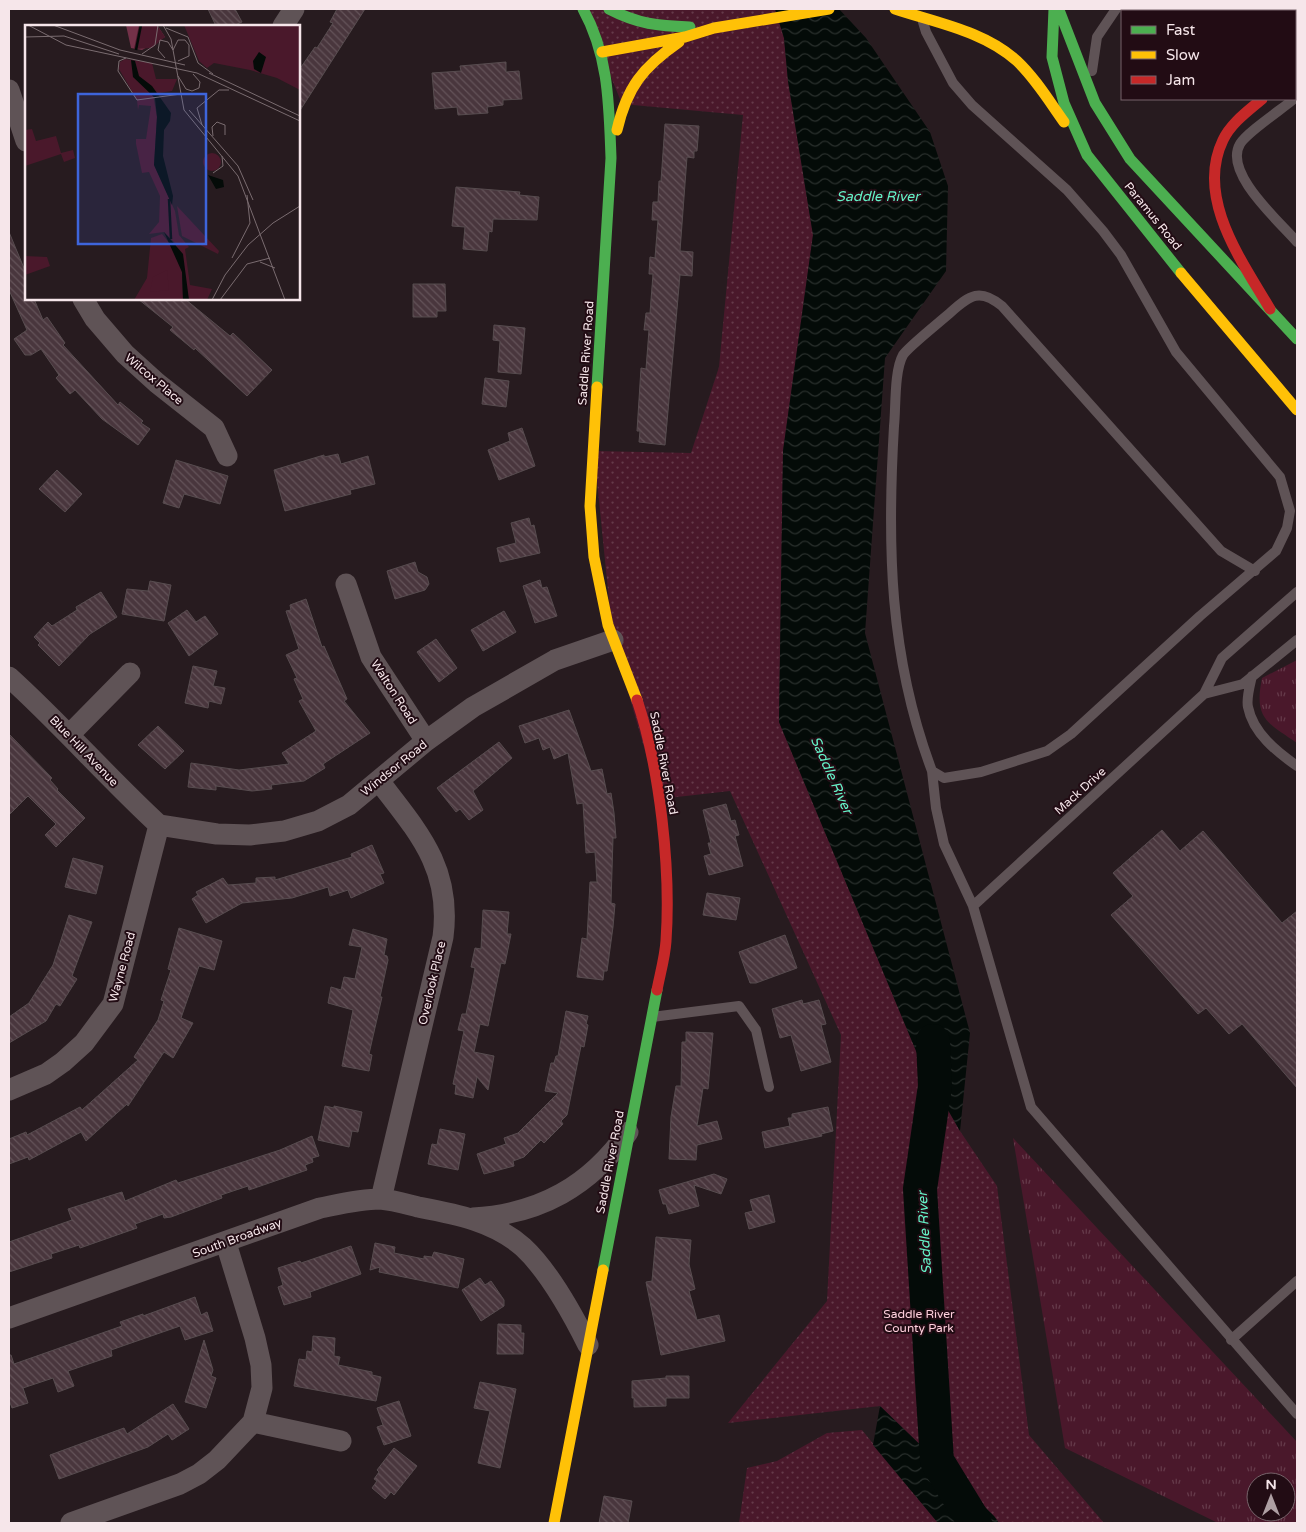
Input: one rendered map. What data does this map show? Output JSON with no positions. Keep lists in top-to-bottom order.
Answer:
{
  "streets": {
    "main road": ["Paramus Road", "Saddle River Road"],
    "street": [
      "Wilcox Place",
      "Walton Road",
      "Blue Hill Avenue",
      "Windsor Road",
      "Wayne Road",
      "Overlook Place",
      "South Broadway"
    ],
    "lane": ["Mack Drive"]
  },
  "crossings": [
    ["Saddle River Road", "Windsor Road"],
    ["Saddle River Road", "South Broadway"],
    ["Walton Road", "Windsor Road"],
    ["Blue Hill Avenue", "Windsor Road"],
    ["Blue Hill Avenue", "Wayne Road"],
    ["Windsor Road", "Wayne Road"],
    ["Windsor Road", "Overlook Place"],
    ["Overlook Place", "South Broadway"]
  ],
  "water": ["Saddle River"],
  "parks": ["Saddle River County Park"],
  "legend": ["Fast", "Slow", "Jam"],
  "north": "top"
}
